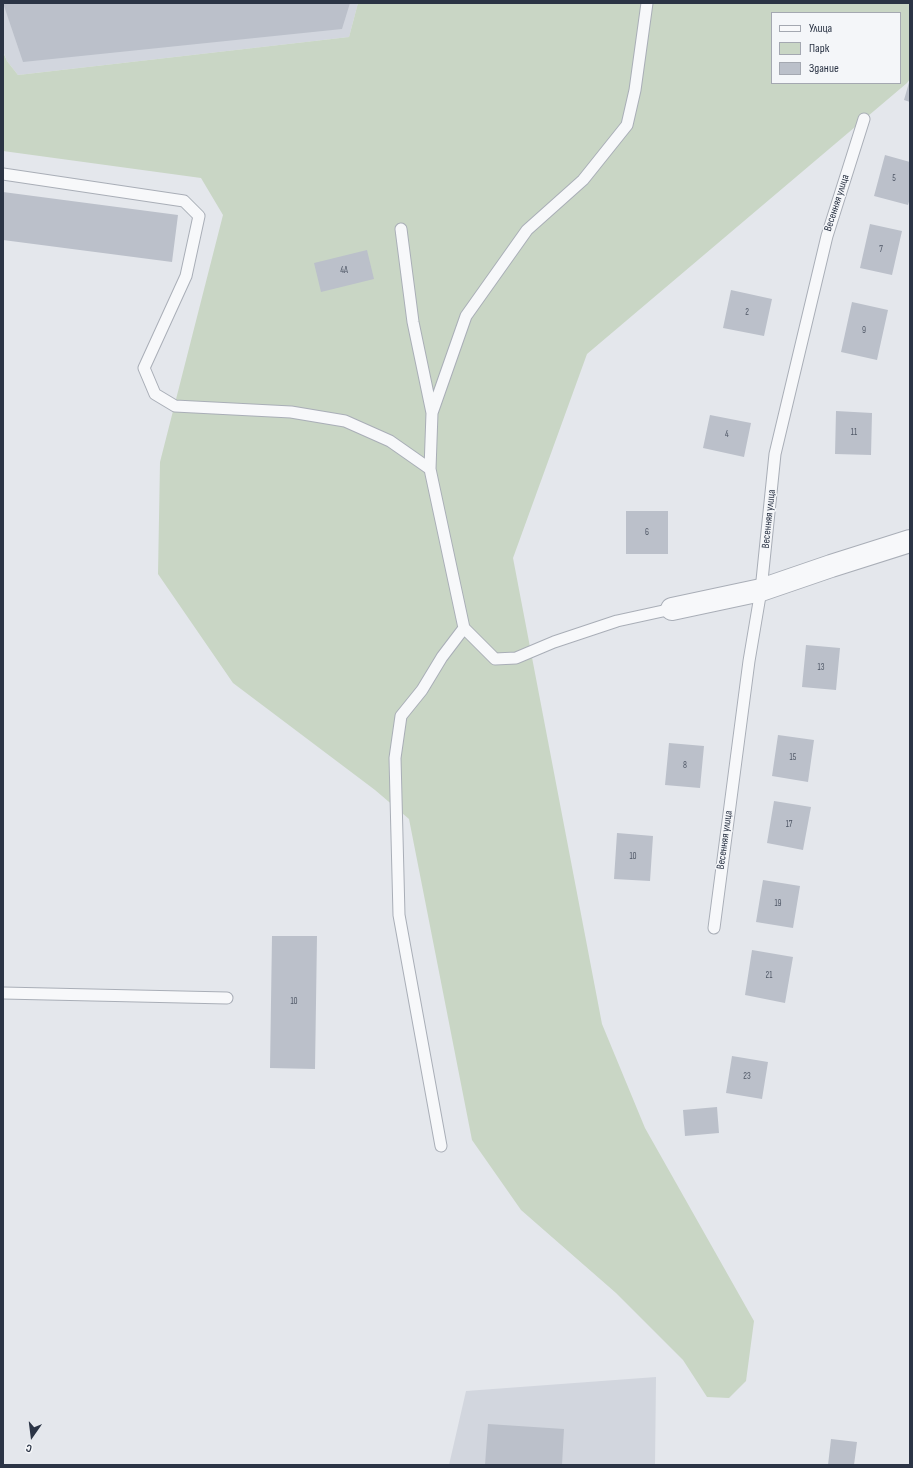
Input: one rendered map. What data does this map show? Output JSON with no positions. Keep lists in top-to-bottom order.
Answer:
{
  "streets": {
    "lane": ["Весенняя улица"]
  },
  "house_numbers": [
    "5",
    "7",
    "4А",
    "2",
    "9",
    "11",
    "4",
    "6",
    "13",
    "15",
    "8",
    "17",
    "10",
    "19",
    "21",
    "10",
    "23"
  ],
  "legend": ["Улица", "Парк", "Здание"],
  "north": "bottom"
}
